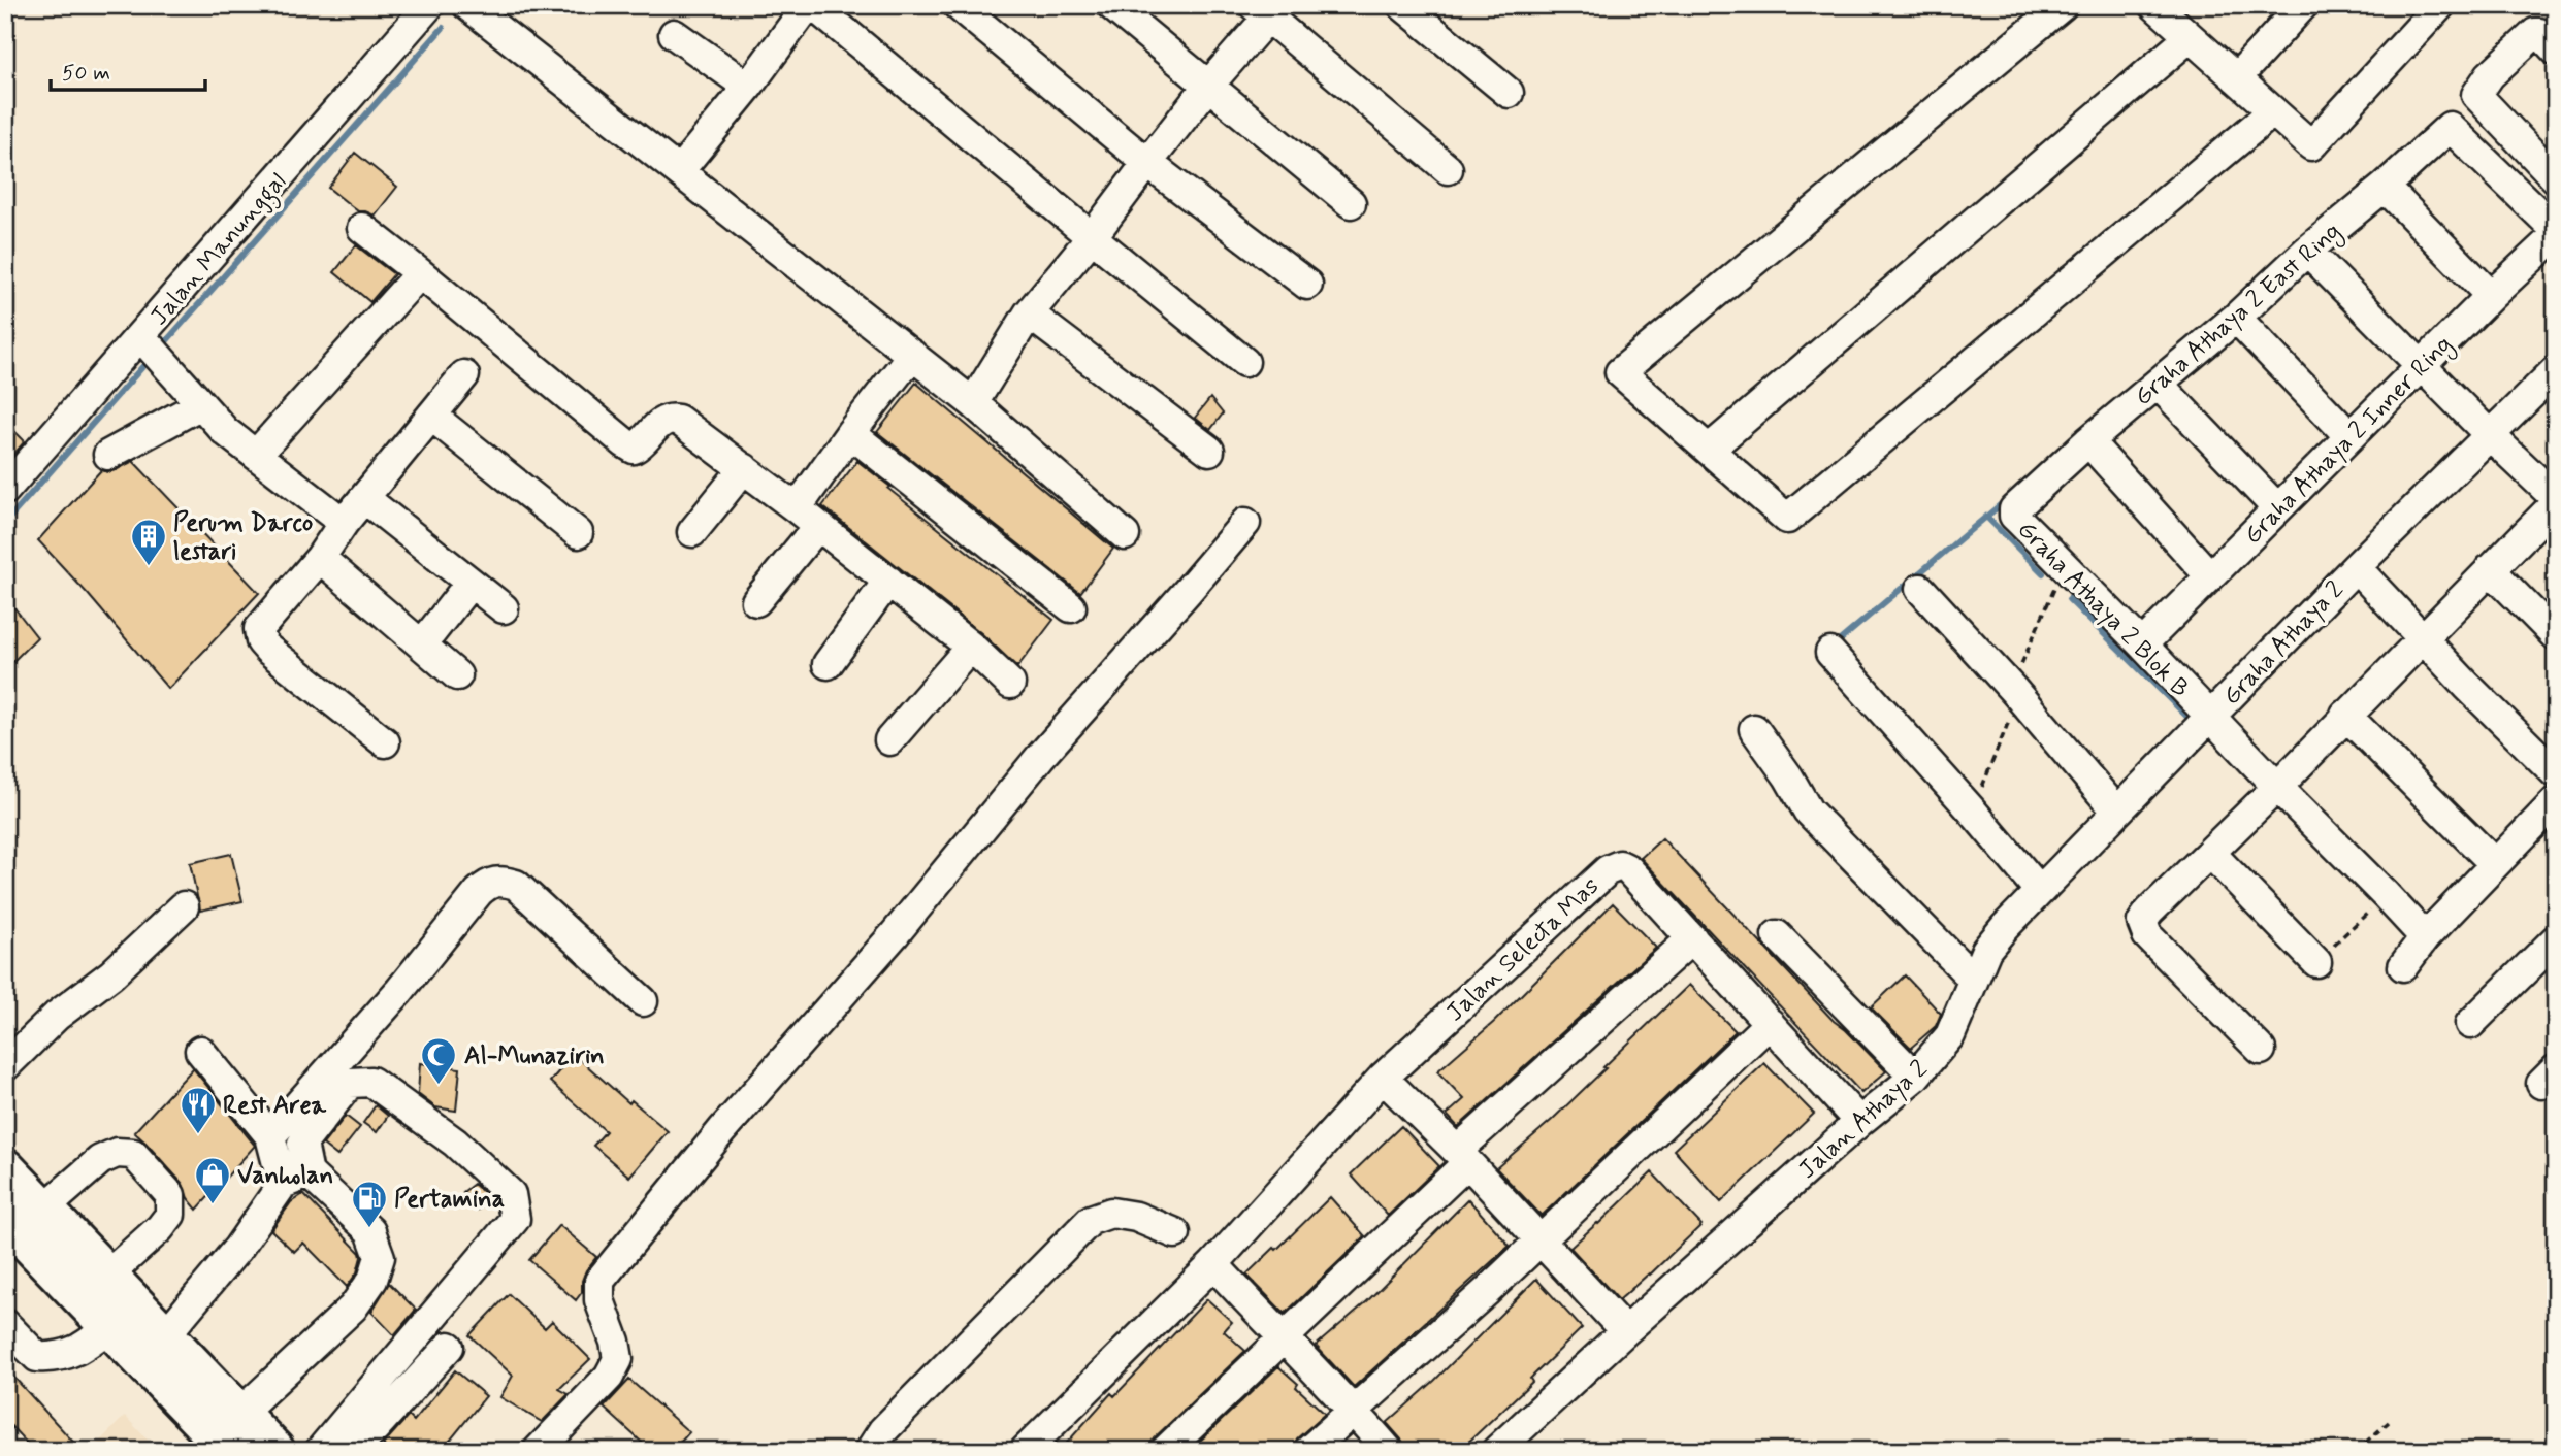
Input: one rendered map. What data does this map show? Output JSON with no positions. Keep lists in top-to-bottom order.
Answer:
{
  "streets": {
    "street": [
      "Jalan Manunggal",
      "Graha Athaya 2 East Ring",
      "Graha Athaya 2 Inner Ring",
      "Graha Athaya 2 Blok B",
      "Graha Athaya 2",
      "Jalan Selecta Mas",
      "Jalan Athaya 2"
    ]
  },
  "crossings": [
    ["Graha Athaya 2 East Ring", "Graha Athaya 2 Inner Ring"],
    ["Graha Athaya 2 East Ring", "Graha Athaya 2 Blok B"],
    ["Graha Athaya 2 Inner Ring", "Graha Athaya 2 Blok B"],
    ["Graha Athaya 2 Blok B", "Graha Athaya 2"],
    ["Graha Athaya 2 Blok B", "Jalan Athaya 2"],
    ["Graha Athaya 2", "Jalan Athaya 2"],
    ["Jalan Selecta Mas", "Jalan Athaya 2"]
  ],
  "places": {
    "building": ["Perum Darco lestari"],
    "mosque": ["Al-Munazirin"],
    "restaurant": ["Rest Area"],
    "shop": ["Vanholan"],
    "fuel station": ["Pertamina"]
  },
  "scale_bar": "50 m"
}
